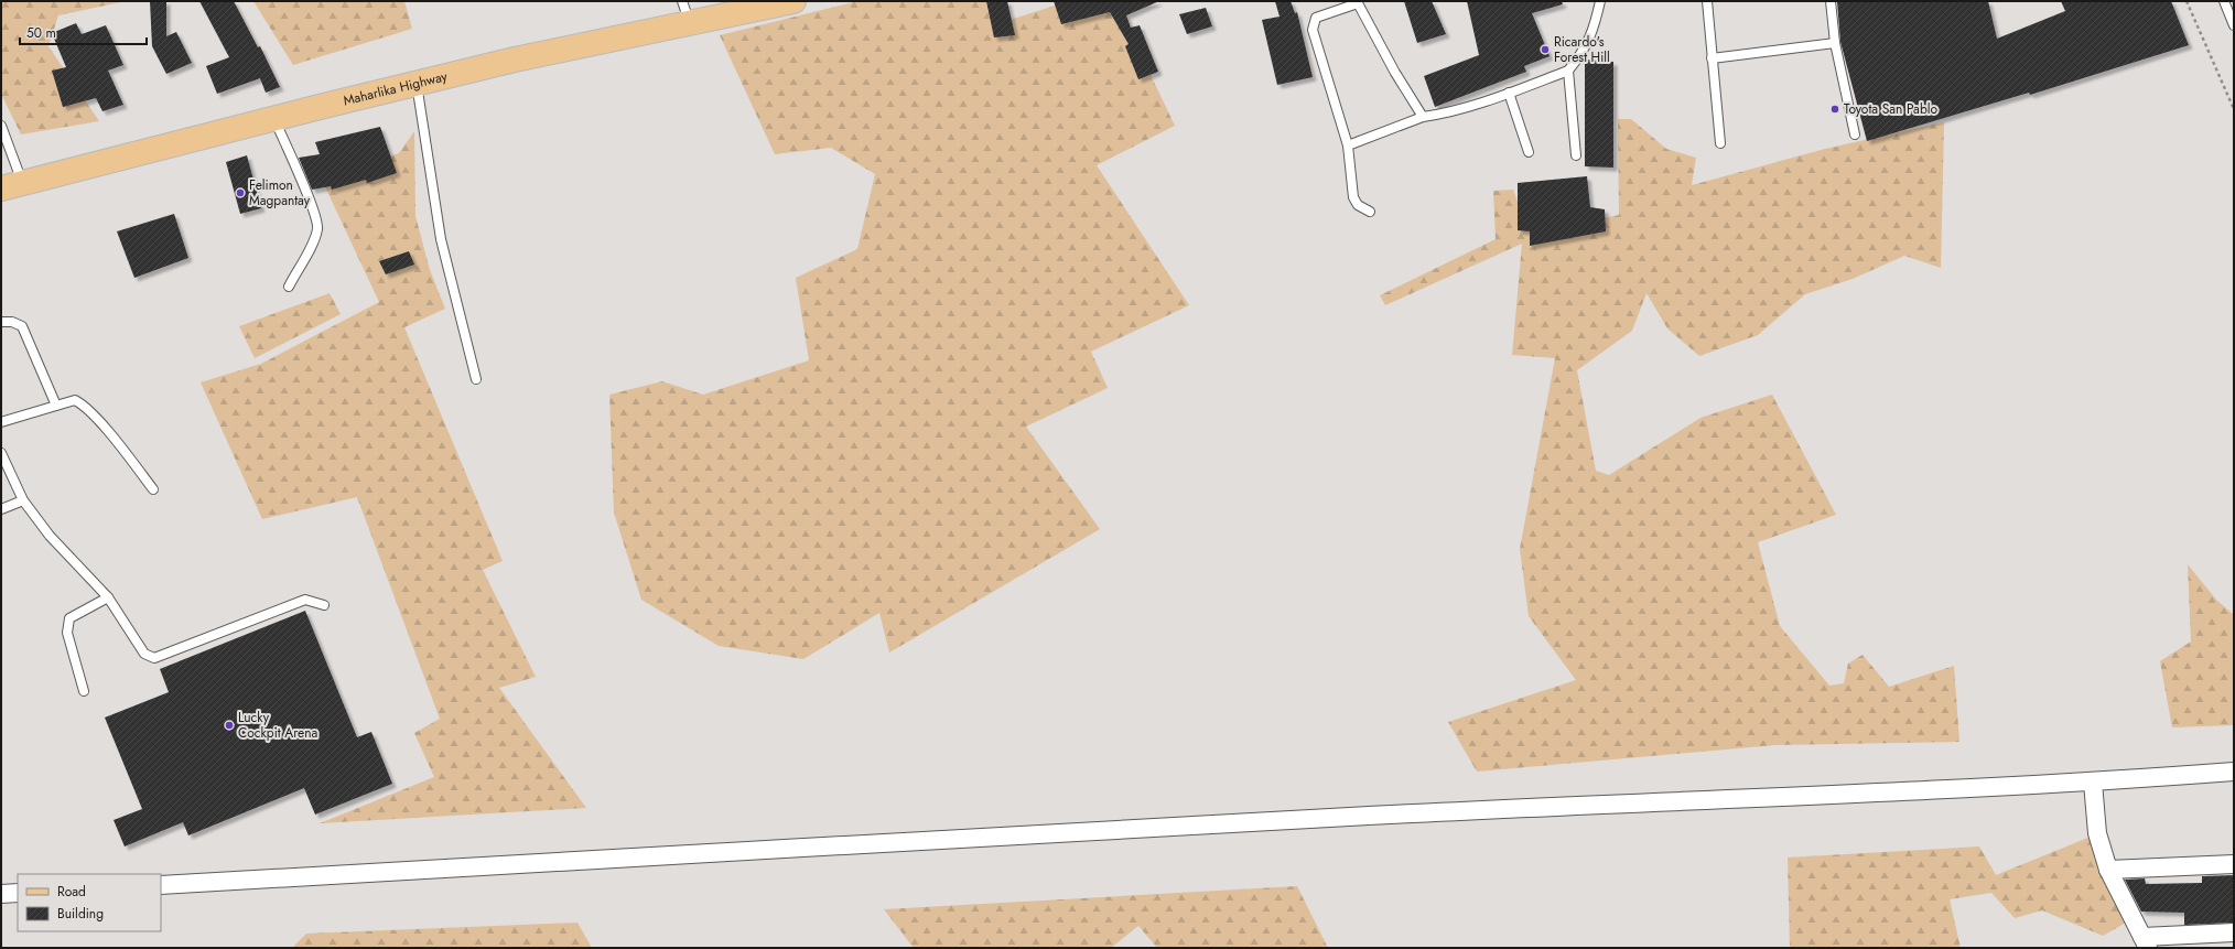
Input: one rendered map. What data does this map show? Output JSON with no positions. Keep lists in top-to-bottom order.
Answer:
{
  "streets": {
    "main road": ["Maharlika Highway"]
  },
  "places": [
    "Ricardo's Forest Hill",
    "Toyota San Pablo",
    "Felimon Magpantay",
    "Lucky Cockpit Arena"
  ],
  "legend": ["Road", "Building"],
  "scale_bar": "50 m"
}
